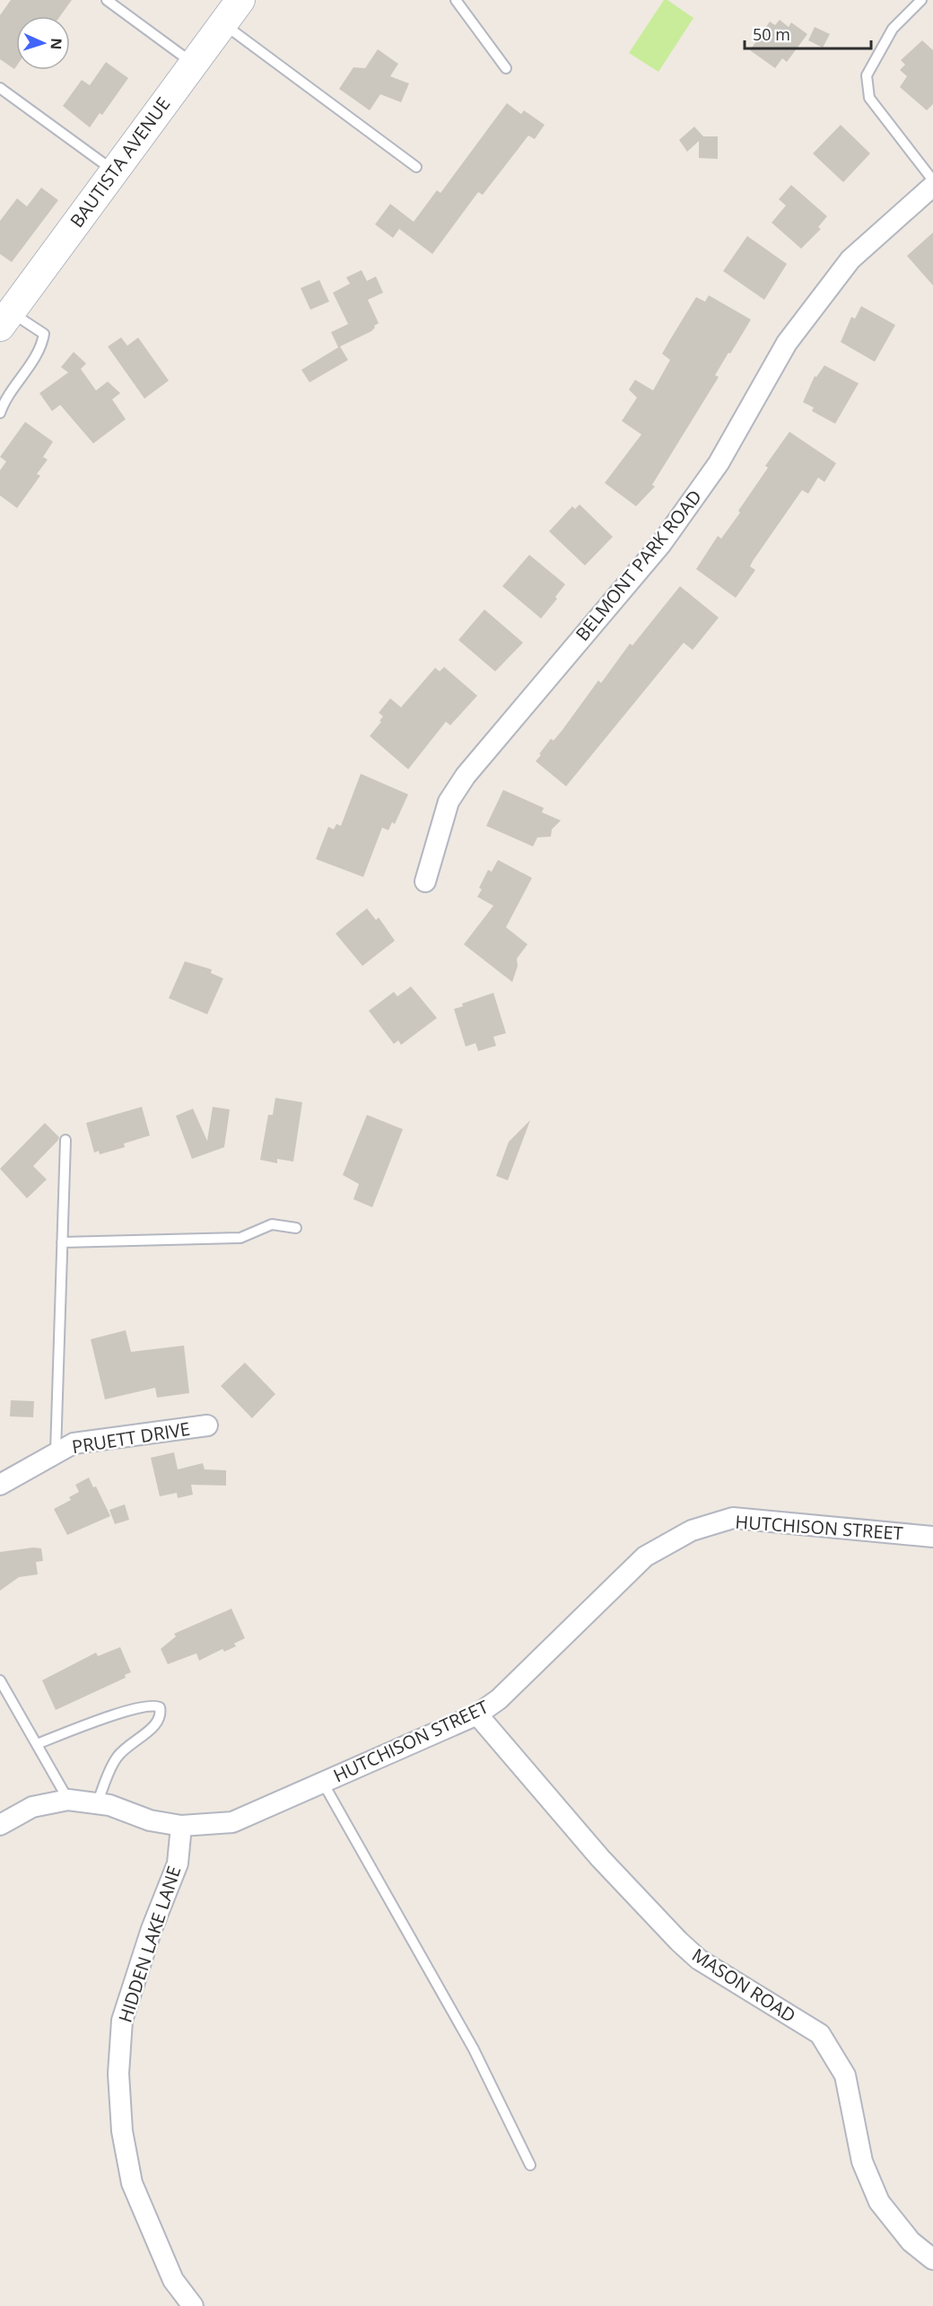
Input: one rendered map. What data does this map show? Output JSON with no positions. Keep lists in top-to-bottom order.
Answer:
{
  "streets": {
    "street": [
      "BAUTISTA AVENUE",
      "BELMONT PARK ROAD",
      "PRUETT DRIVE",
      "HUTCHISON STREET",
      "HIDDEN LAKE LANE",
      "MASON ROAD"
    ]
  },
  "crossings": [
    ["HUTCHISON STREET", "HIDDEN LAKE LANE"],
    ["HUTCHISON STREET", "MASON ROAD"]
  ],
  "scale_bar": "50 m",
  "north": "right"
}
